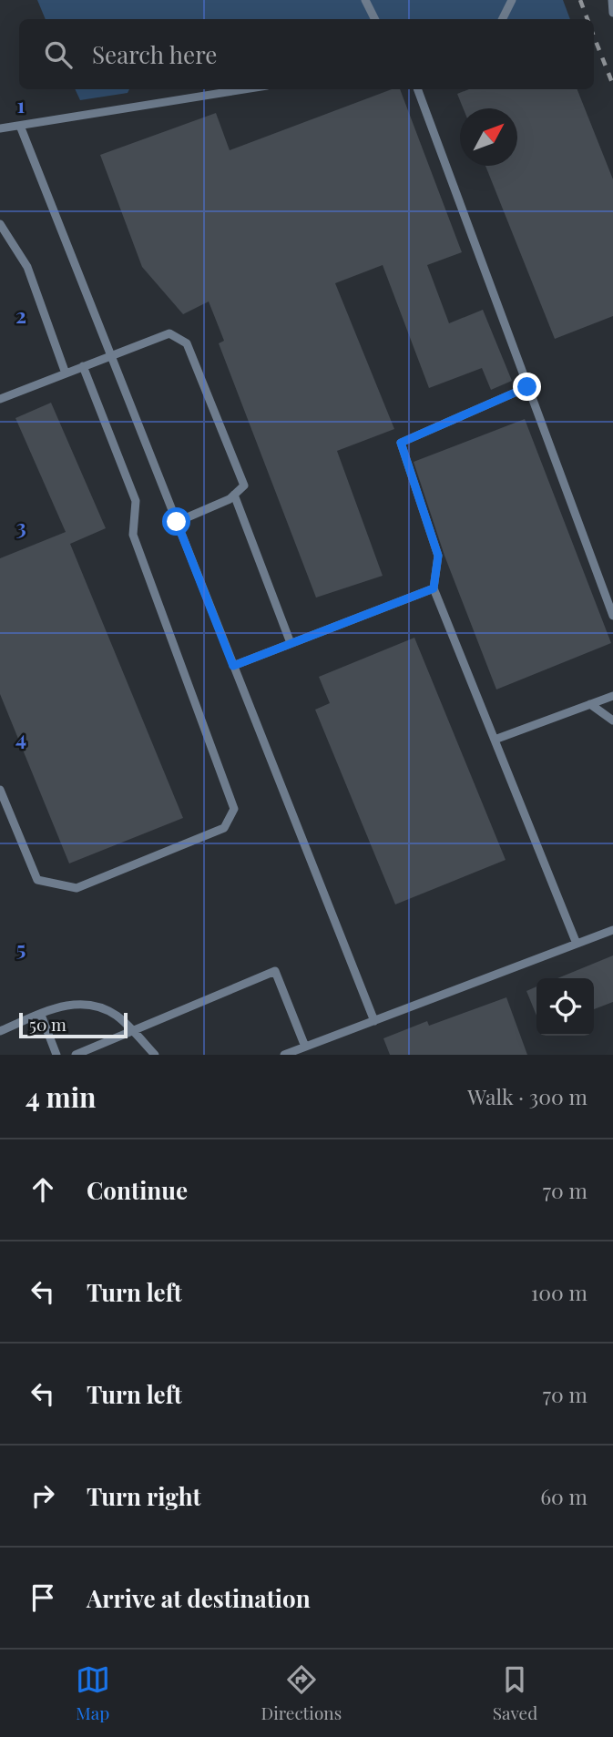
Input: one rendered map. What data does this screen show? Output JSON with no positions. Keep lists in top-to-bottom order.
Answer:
{
  "scale_bar": "50 m",
  "north": "top right",
  "page": {
    "search": "Search here",
    "scale": "50 m",
    "heading": ["4 min", "Walk · 300 m"],
    "list": [
      ["Continue", "70 m"],
      ["Turn left", "100 m"],
      ["Turn left", "70 m"],
      ["Turn right", "60 m"],
      "Arrive at destination"
    ],
    "nav": ["Map", "Directions", "Saved"]
  },
  "grid": {
    "rows": [
      "1",
      "2",
      "3",
      "4",
      "5"
    ]
  }
}
